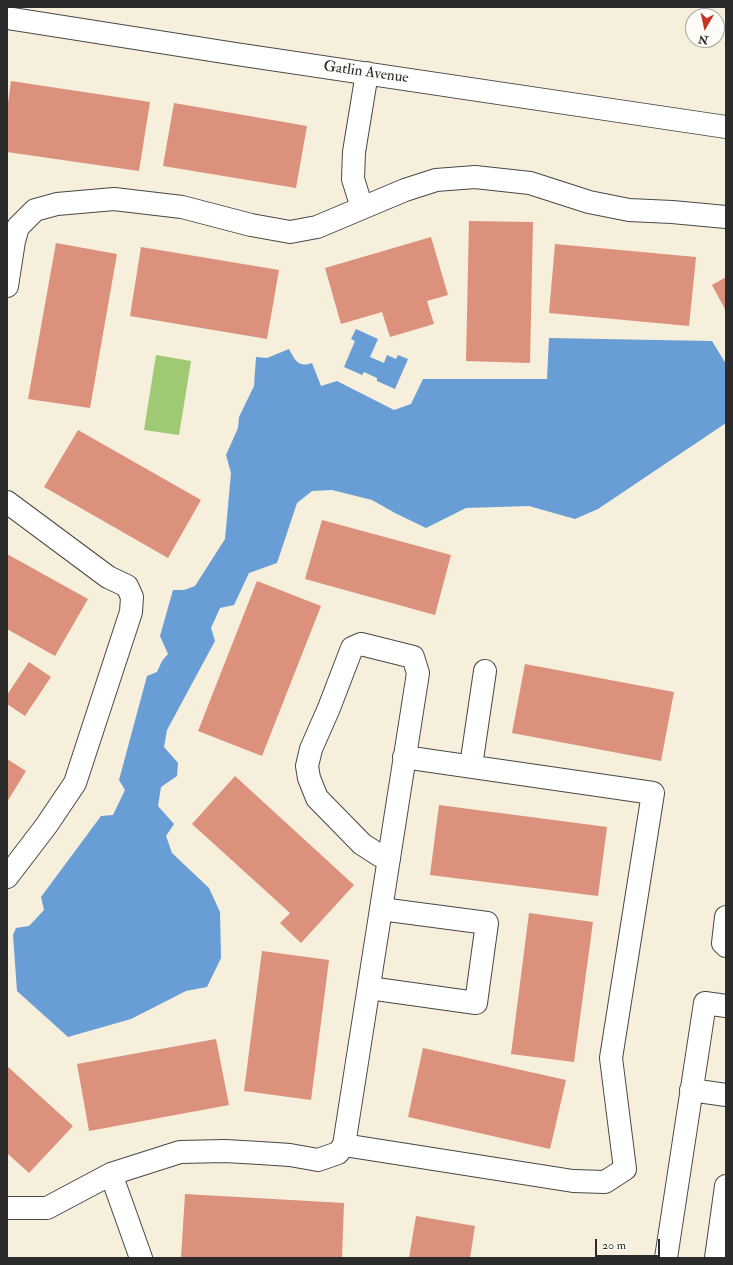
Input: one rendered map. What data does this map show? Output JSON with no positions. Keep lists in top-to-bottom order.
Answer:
{
  "streets": {
    "street": ["Gatlin Avenue"]
  },
  "scale_bar": "20 m",
  "north": "bottom"
}
